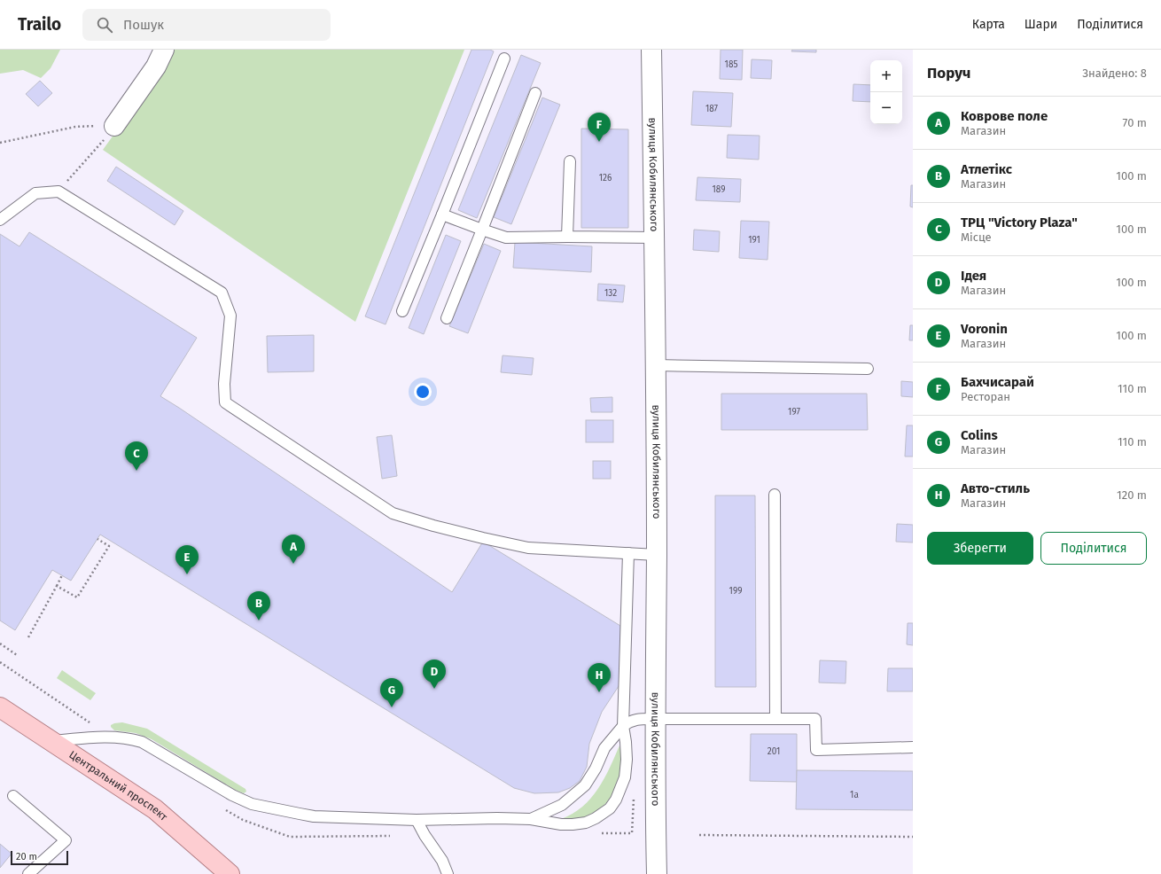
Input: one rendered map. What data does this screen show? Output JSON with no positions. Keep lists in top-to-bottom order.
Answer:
{
  "streets": {
    "main road": ["вулиця Кобилянського", "Центральний проспект"]
  },
  "house_numbers": [
    "185",
    "187",
    "126",
    "189",
    "191",
    "132",
    "197",
    "199",
    "201",
    "1а"
  ],
  "scale_bar": "20 m",
  "page": {
    "header": "Trailo",
    "search": "Пошук",
    "nav": ["Карта", "Шари", "Поділитися"],
    "heading": ["Поруч", "Знайдено: 8"],
    "map_buttons": ["+", "−"],
    "list": [
      {
        "mark": "A",
        "name": "Коврове поле",
        "note": "Магазин",
        "value": "70 m"
      },
      {
        "mark": "B",
        "name": "Атлетікс",
        "note": "Магазин",
        "value": "100 m"
      },
      {
        "mark": "C",
        "name": "ТРЦ \"Victory Plaza\"",
        "note": "Місце",
        "value": "100 m"
      },
      {
        "mark": "D",
        "name": "Ідея",
        "note": "Магазин",
        "value": "100 m"
      },
      {
        "mark": "E",
        "name": "Voronin",
        "note": "Магазин",
        "value": "100 m"
      },
      {
        "mark": "F",
        "name": "Бахчисарай",
        "note": "Ресторан",
        "value": "110 m"
      },
      {
        "mark": "G",
        "name": "Colins",
        "note": "Магазин",
        "value": "110 m"
      },
      {
        "mark": "H",
        "name": "Авто-стиль",
        "note": "Магазин",
        "value": "120 m"
      }
    ],
    "pins": [
      "F",
      "C",
      "A",
      "E",
      "B",
      "D",
      "H",
      "G"
    ],
    "buttons": ["Зберегти", "Поділитися"],
    "scale": "20 m"
  }
}
